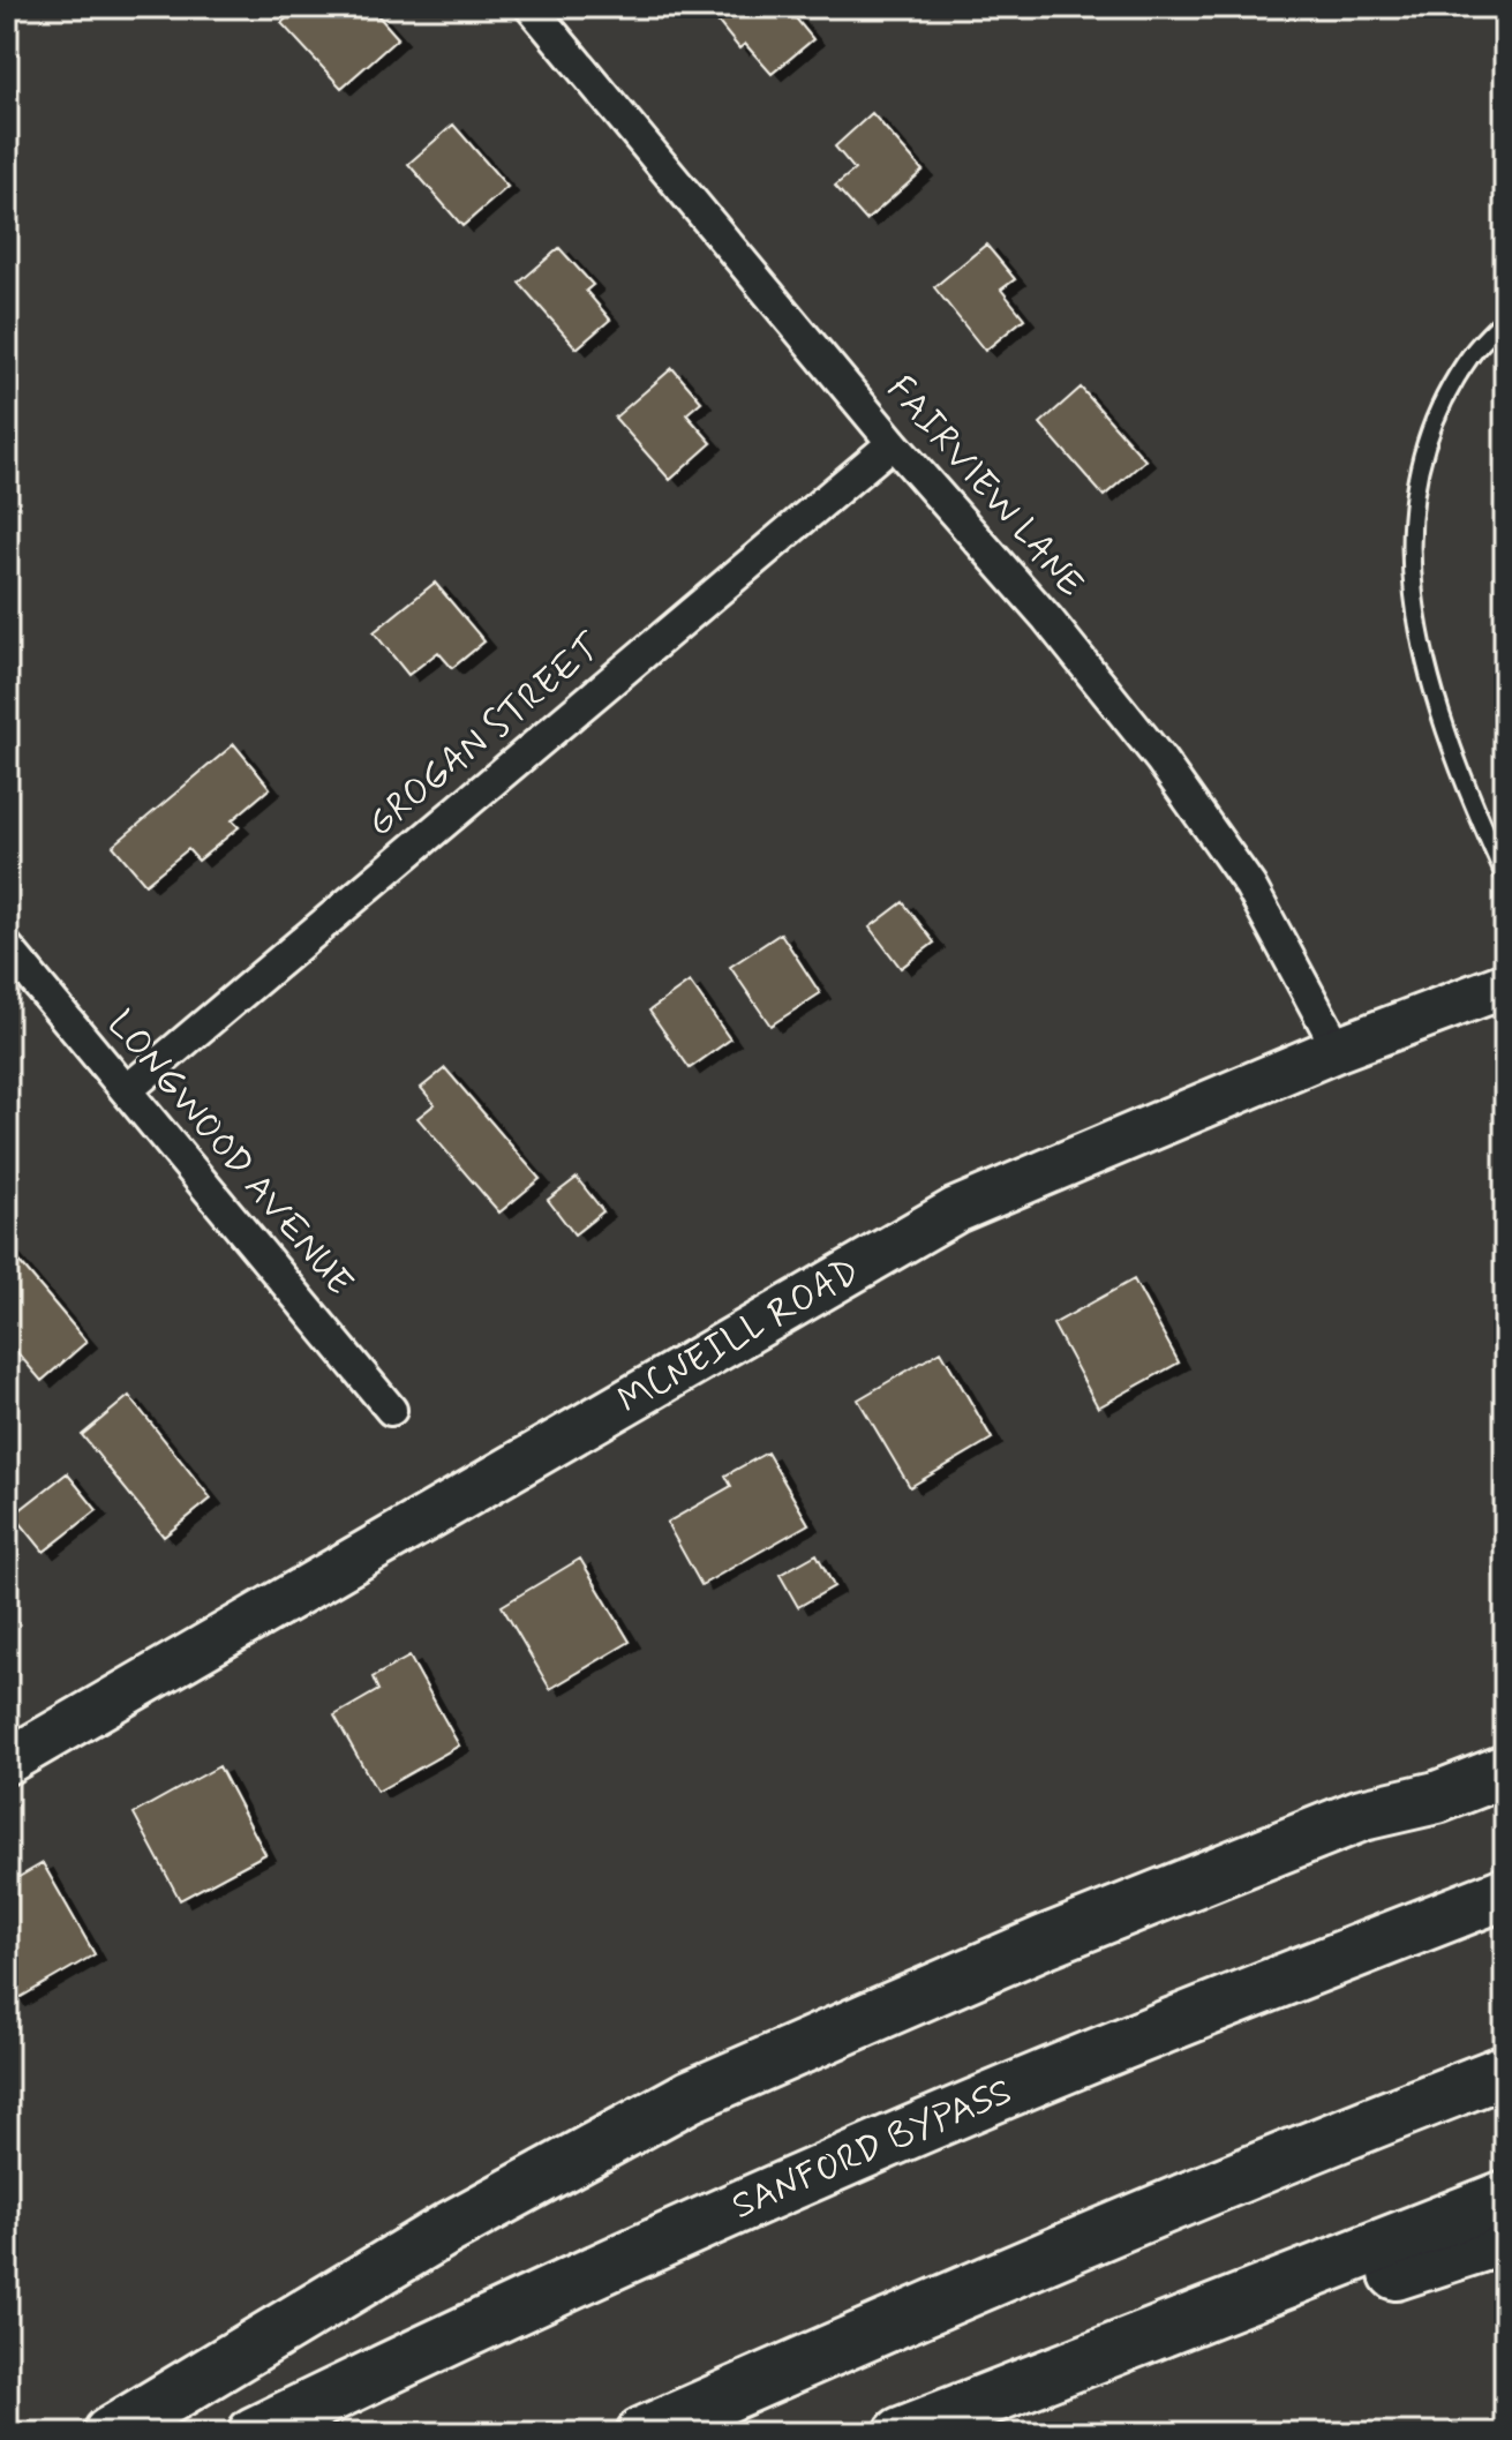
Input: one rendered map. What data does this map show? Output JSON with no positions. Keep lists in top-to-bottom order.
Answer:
{
  "streets": {
    "highway": ["SANFORD BYPASS"],
    "street": [
      "FAIRVIEW LANE",
      "GROGAN STREET",
      "LONGWOOD AVENUE",
      "MCNEILL ROAD"
    ]
  },
  "crossings": [
    ["FAIRVIEW LANE", "GROGAN STREET"],
    ["FAIRVIEW LANE", "MCNEILL ROAD"],
    ["GROGAN STREET", "LONGWOOD AVENUE"]
  ]
}
